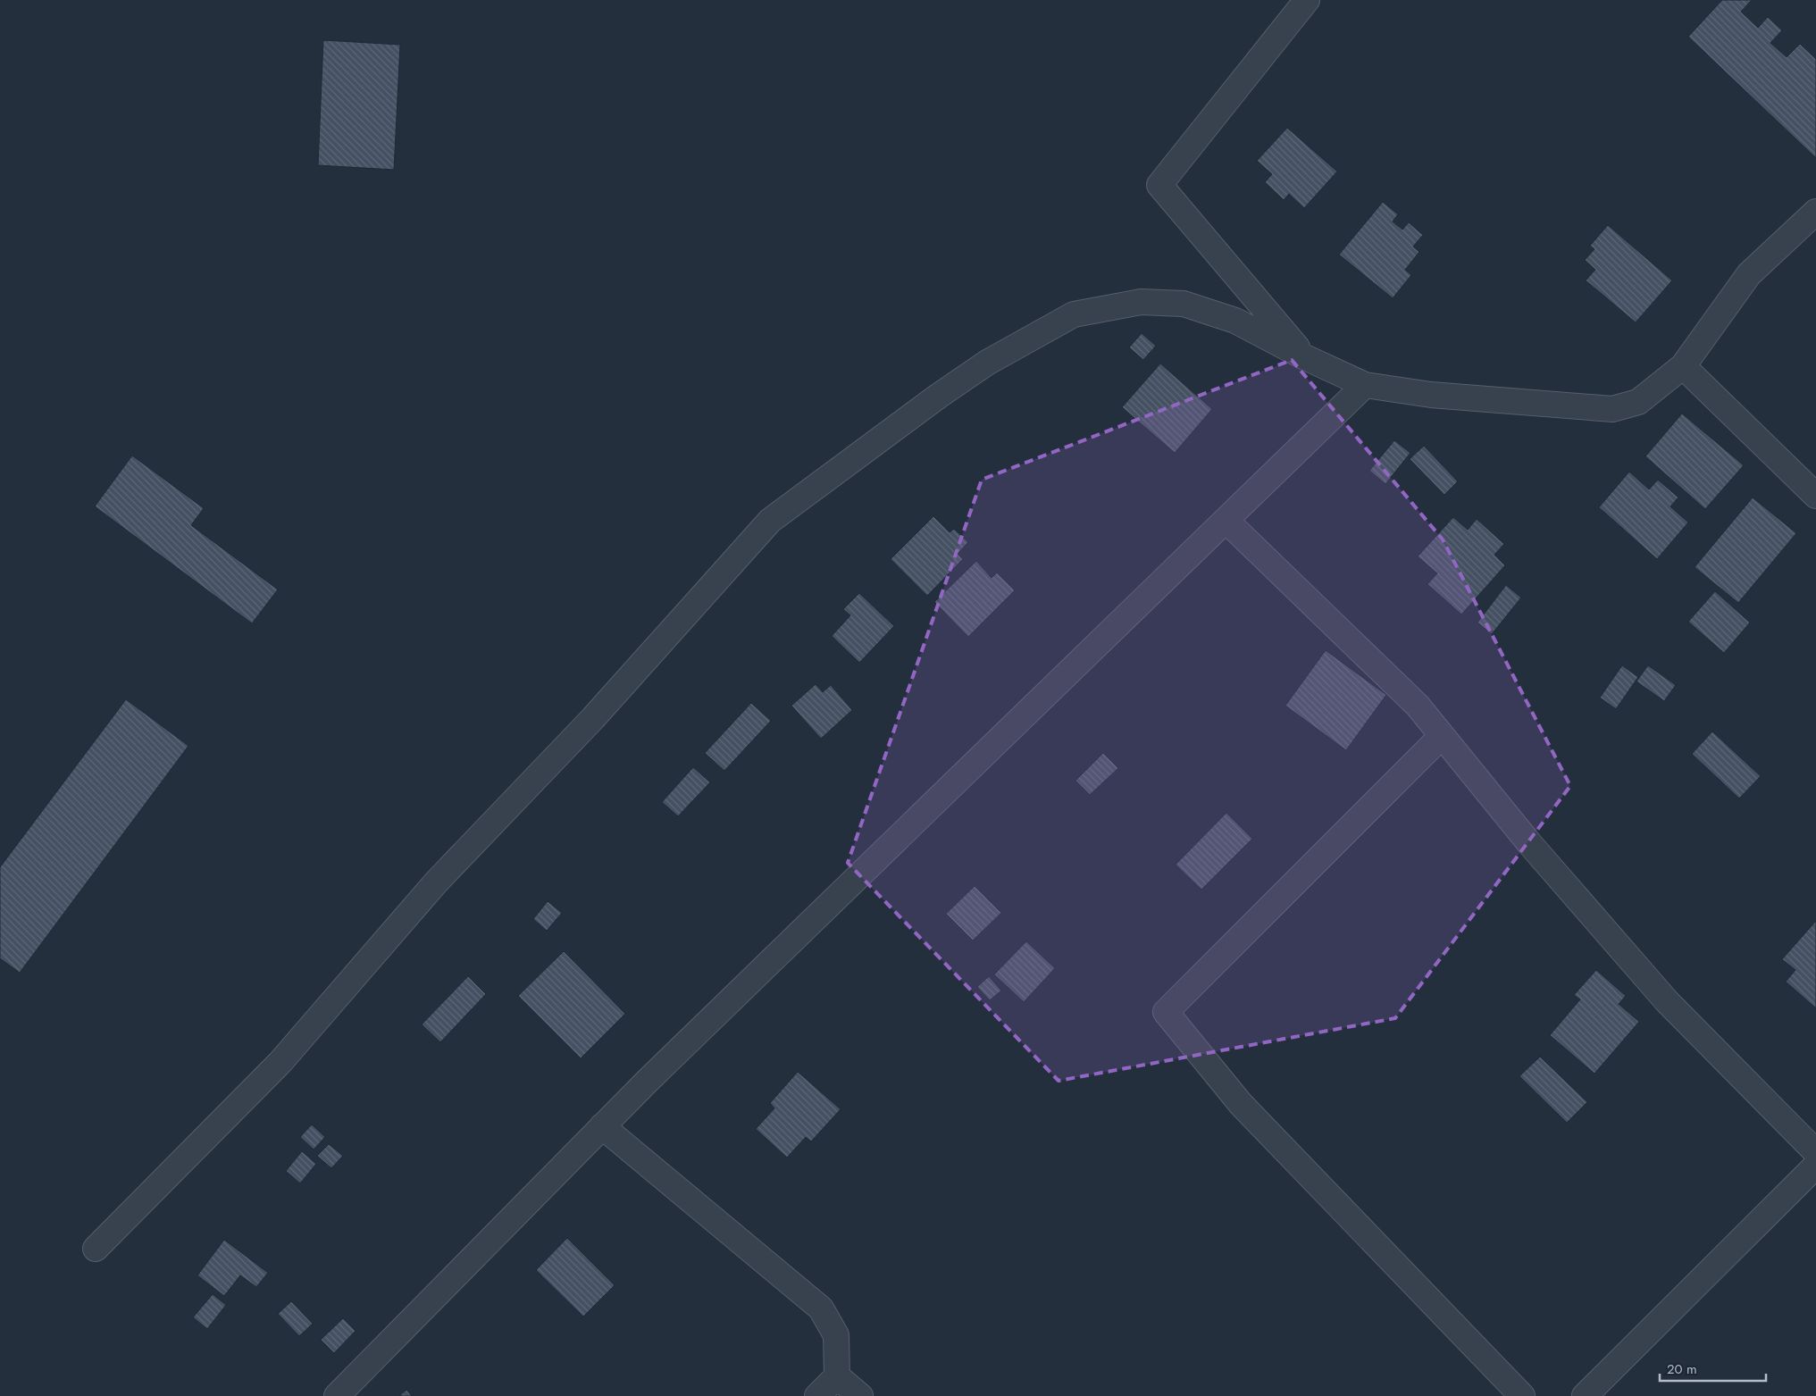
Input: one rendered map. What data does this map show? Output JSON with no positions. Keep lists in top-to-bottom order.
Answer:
{
  "scale_bar": "20 m"
}
